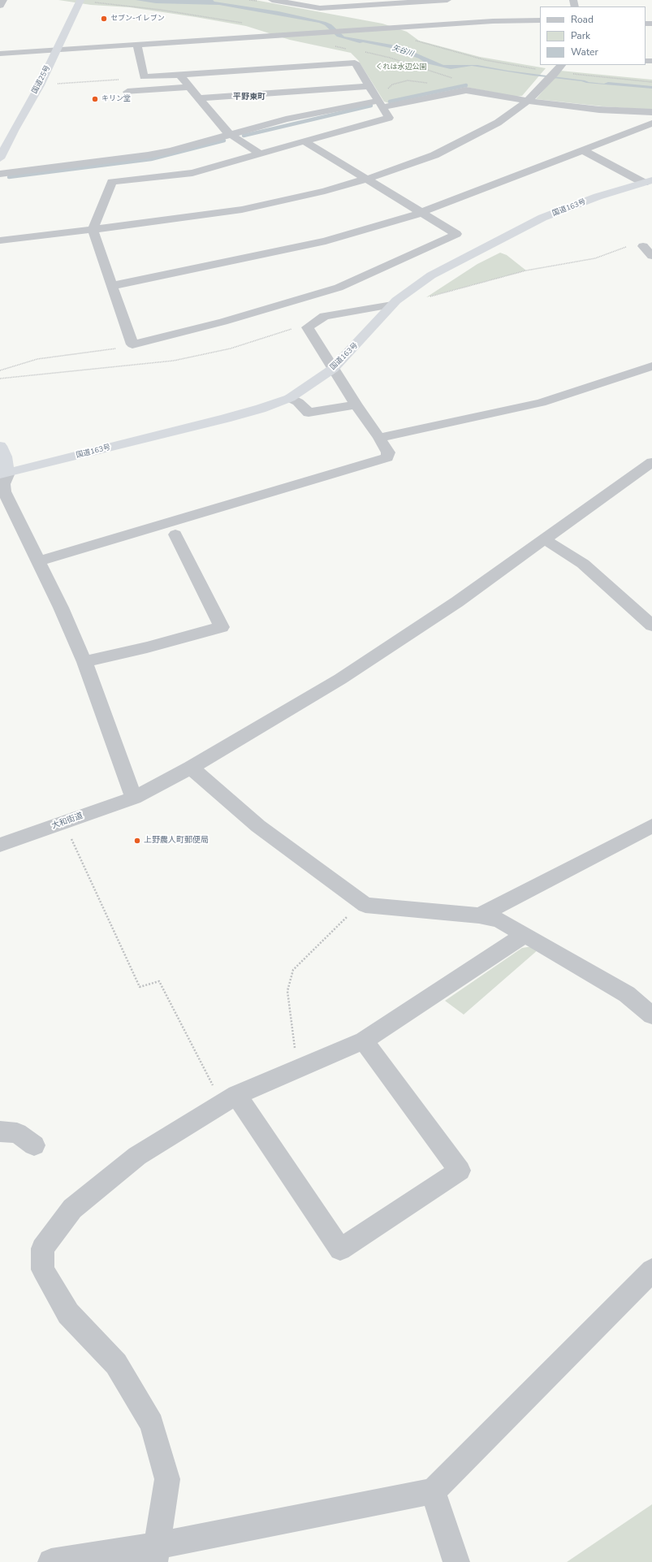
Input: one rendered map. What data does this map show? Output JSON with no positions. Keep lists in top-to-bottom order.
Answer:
{
  "streets": {
    "highway": ["国道25号", "国道163号"],
    "street": ["大和街道"]
  },
  "districts": ["平野東町"],
  "water": ["矢谷川"],
  "parks": ["くれは水辺公園"],
  "places": ["セブン-イレブン", "キリン堂", "上野農人町郵便局"],
  "legend": ["Road", "Park", "Water"]
}
